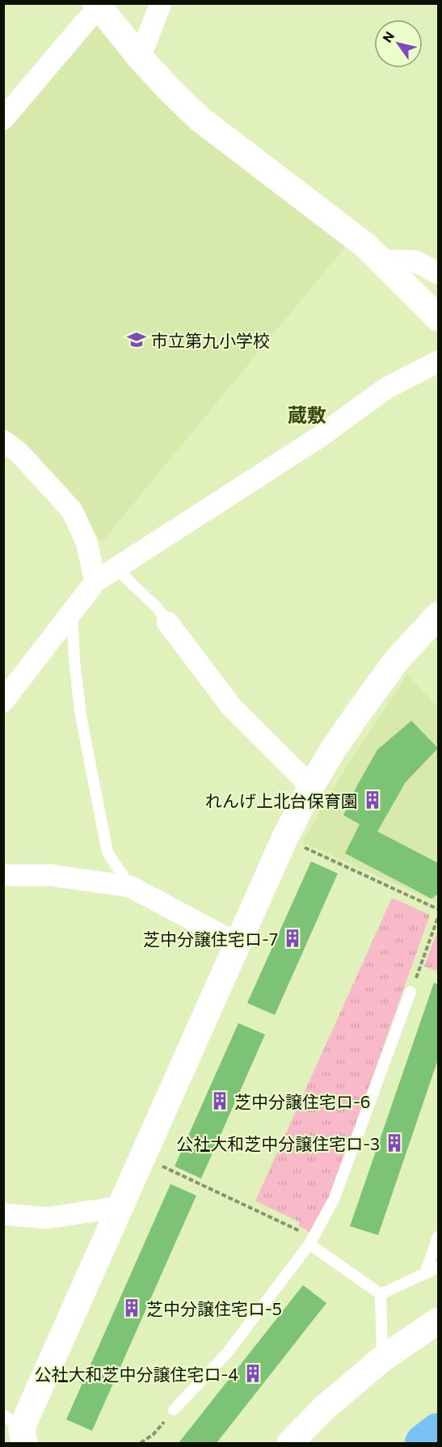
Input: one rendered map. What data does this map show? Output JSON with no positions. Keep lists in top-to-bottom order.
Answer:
{
  "districts": ["蔵敷"],
  "places": {
    "school or university": ["市立第九小学校"],
    "building": [
      "れんげ上北台保育園",
      "芝中分譲住宅ロ-7",
      "芝中分譲住宅ロ-6",
      "公社大和芝中分譲住宅ロ-3",
      "芝中分譲住宅ロ-5",
      "公社大和芝中分譲住宅ロ-4"
    ]
  },
  "north": "top left"
}
